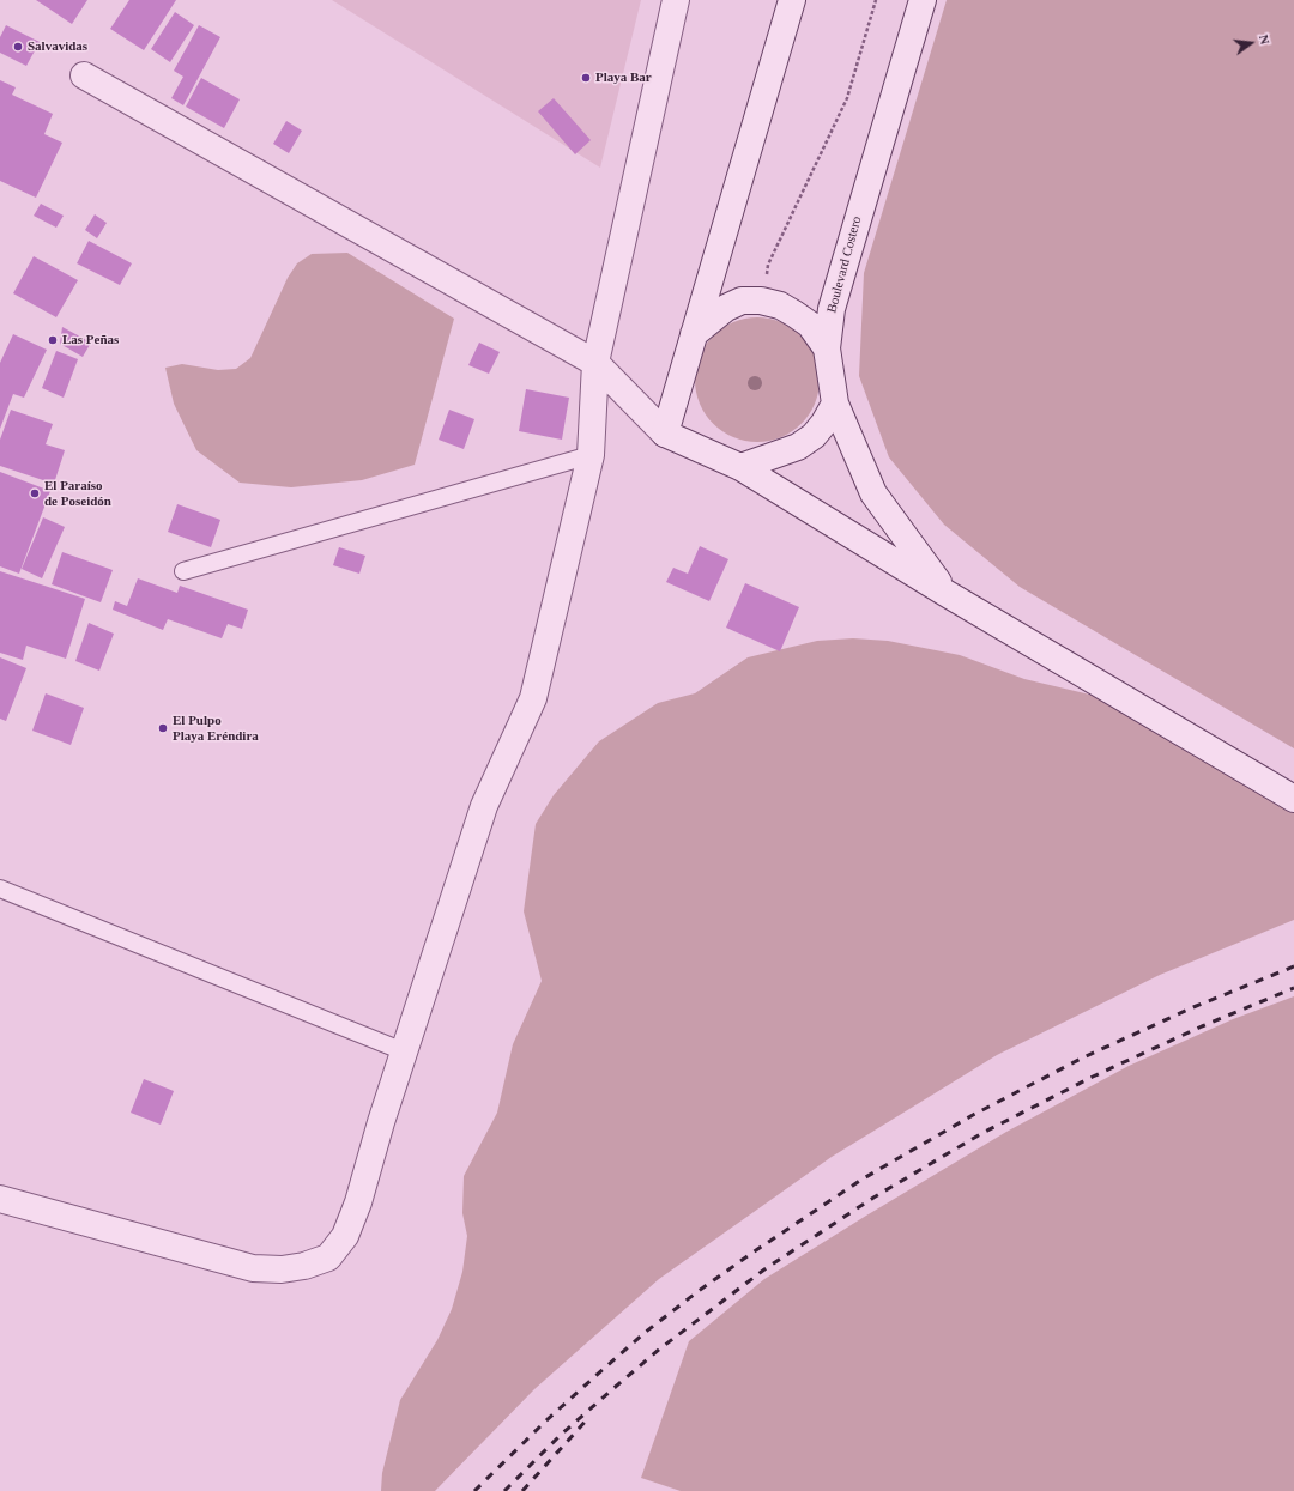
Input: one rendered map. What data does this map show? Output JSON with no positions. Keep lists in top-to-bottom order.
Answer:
{
  "streets": {
    "street": ["Boulevard Costero"]
  },
  "places": [
    "Salvavidas",
    "Playa Bar",
    "Las Peñas",
    "El Paraíso de Poseidón",
    "El Pulpo Playa Eréndira"
  ],
  "north": "right"
}
